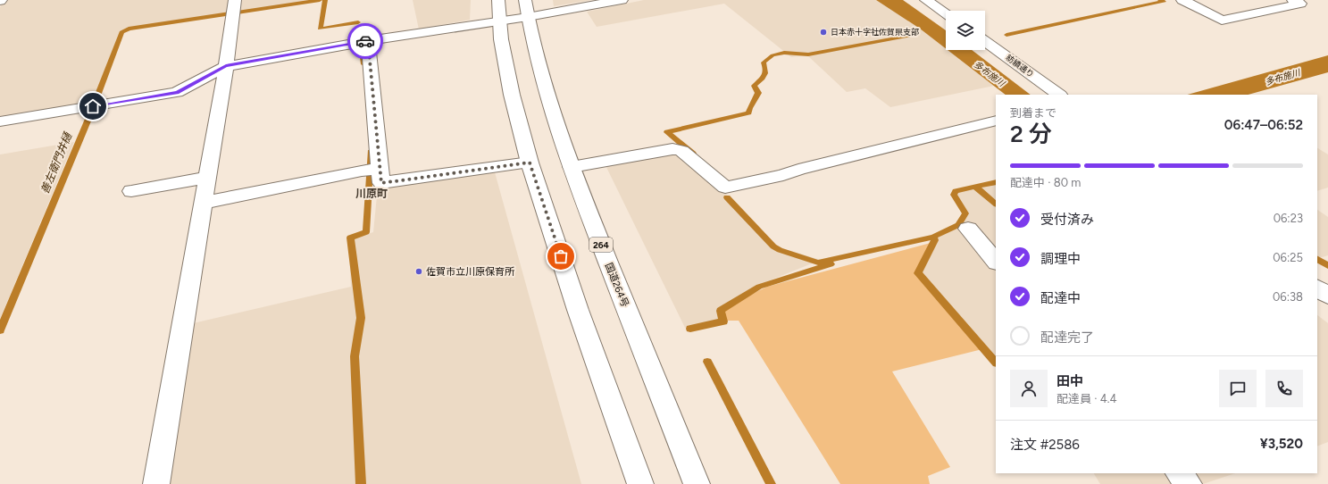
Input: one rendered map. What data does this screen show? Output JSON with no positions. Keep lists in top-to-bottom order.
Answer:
{
  "streets": {
    "main road": ["紡績通り", "264", "国道264号"]
  },
  "districts": ["川原町"],
  "water": ["多布施川", "善左衛門井樋"],
  "places": ["日本赤十字社佐賀県支部", "佐賀市立川原保育所"],
  "page": {
    "heading": ["2 分", "到着まで", "06:47–06:52"],
    "panel": [
      "田中",
      "配達員 · 4.4",
      "注文 #2586",
      "¥3,520"
    ],
    "bar": "配達中 · 80 m",
    "list": [
      ["受付済み", "06:23"],
      ["調理中", "06:25"],
      ["配達中", "06:38"],
      "配達完了"
    ]
  }
}
